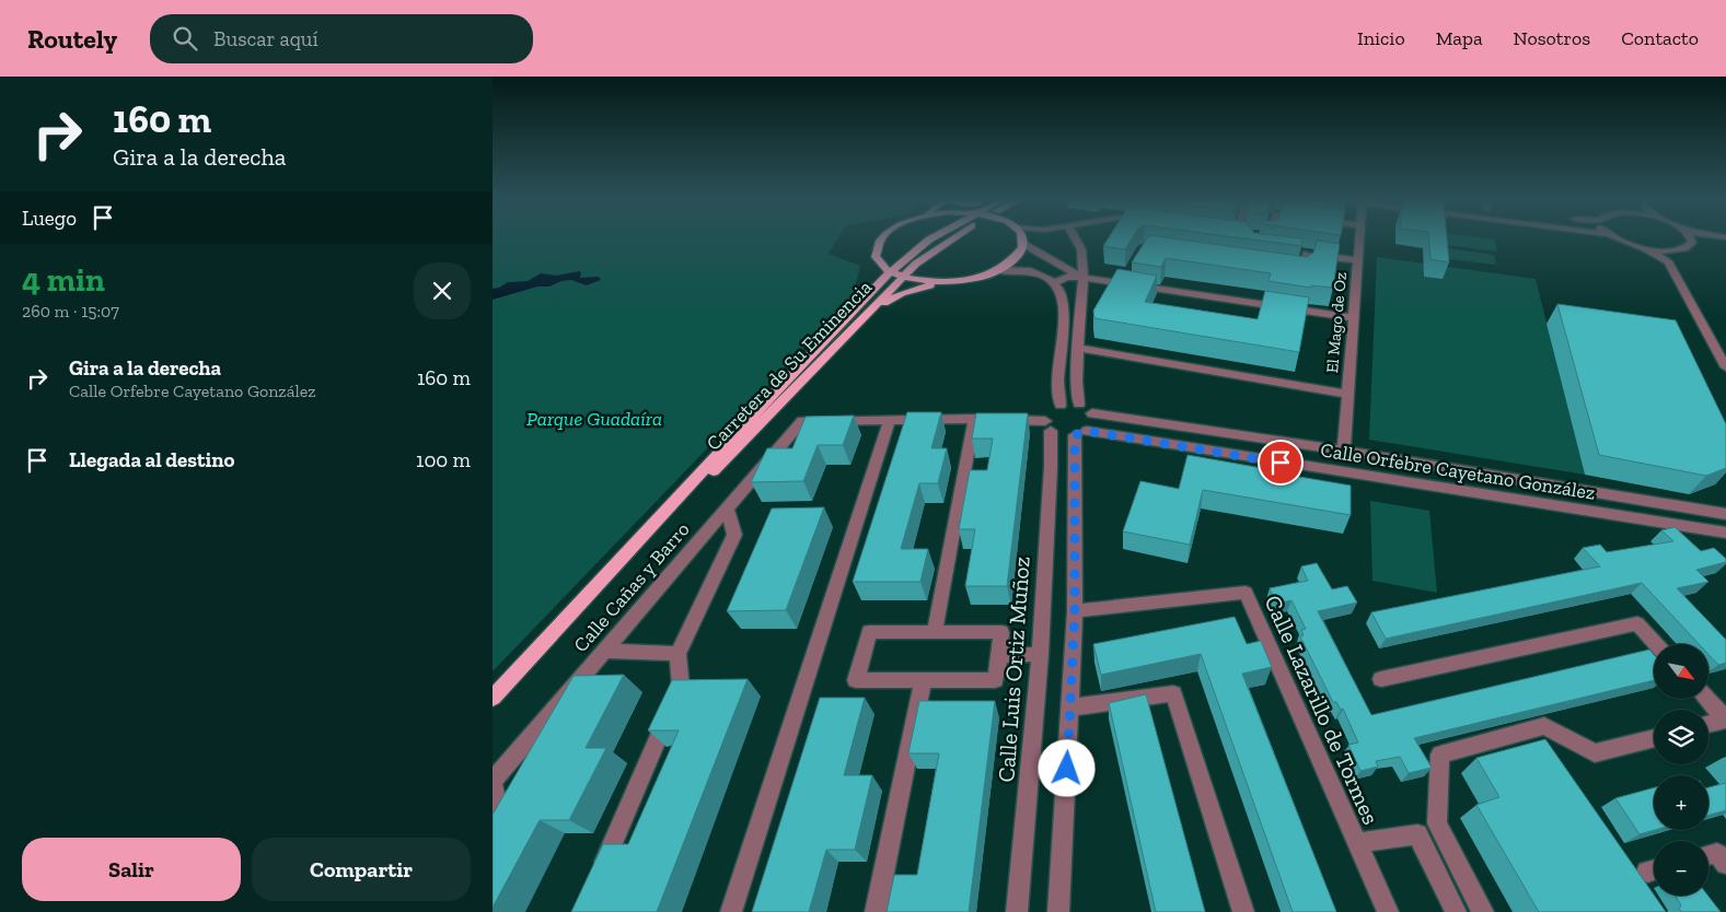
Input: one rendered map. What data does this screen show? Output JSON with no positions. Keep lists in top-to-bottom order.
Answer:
{
  "streets": {
    "main road": ["Carretera de Su Eminencia"],
    "street": [
      "El Mago de Oz",
      "Calle Orfebre Cayetano González",
      "Calle Cañas y Barro",
      "Calle Luis Ortiz Muñoz",
      "Calle Lazarillo de Tormes"
    ]
  },
  "crossings": [
    ["El Mago de Oz", "Calle Orfebre Cayetano González"],
    ["Calle Orfebre Cayetano González", "Calle Luis Ortiz Muñoz"]
  ],
  "parks": ["Parque Guadaíra"],
  "north": "bottom right",
  "page": {
    "header": "Routely",
    "search": "Buscar aquí",
    "nav": [
      "Inicio",
      "Mapa",
      "Nosotros",
      "Contacto"
    ],
    "turn": ["160 m", "Gira a la derecha"],
    "then": "Luego",
    "heading": ["4 min", "260 m · 15:07"],
    "list": [
      {
        "name": "Gira a la derecha",
        "note": "Calle Orfebre Cayetano González",
        "value": "160 m"
      },
      {
        "name": "Llegada al destino",
        "value": "100 m"
      }
    ],
    "map_buttons": ["+", "−"],
    "buttons": ["Salir", "Compartir"]
  }
}
